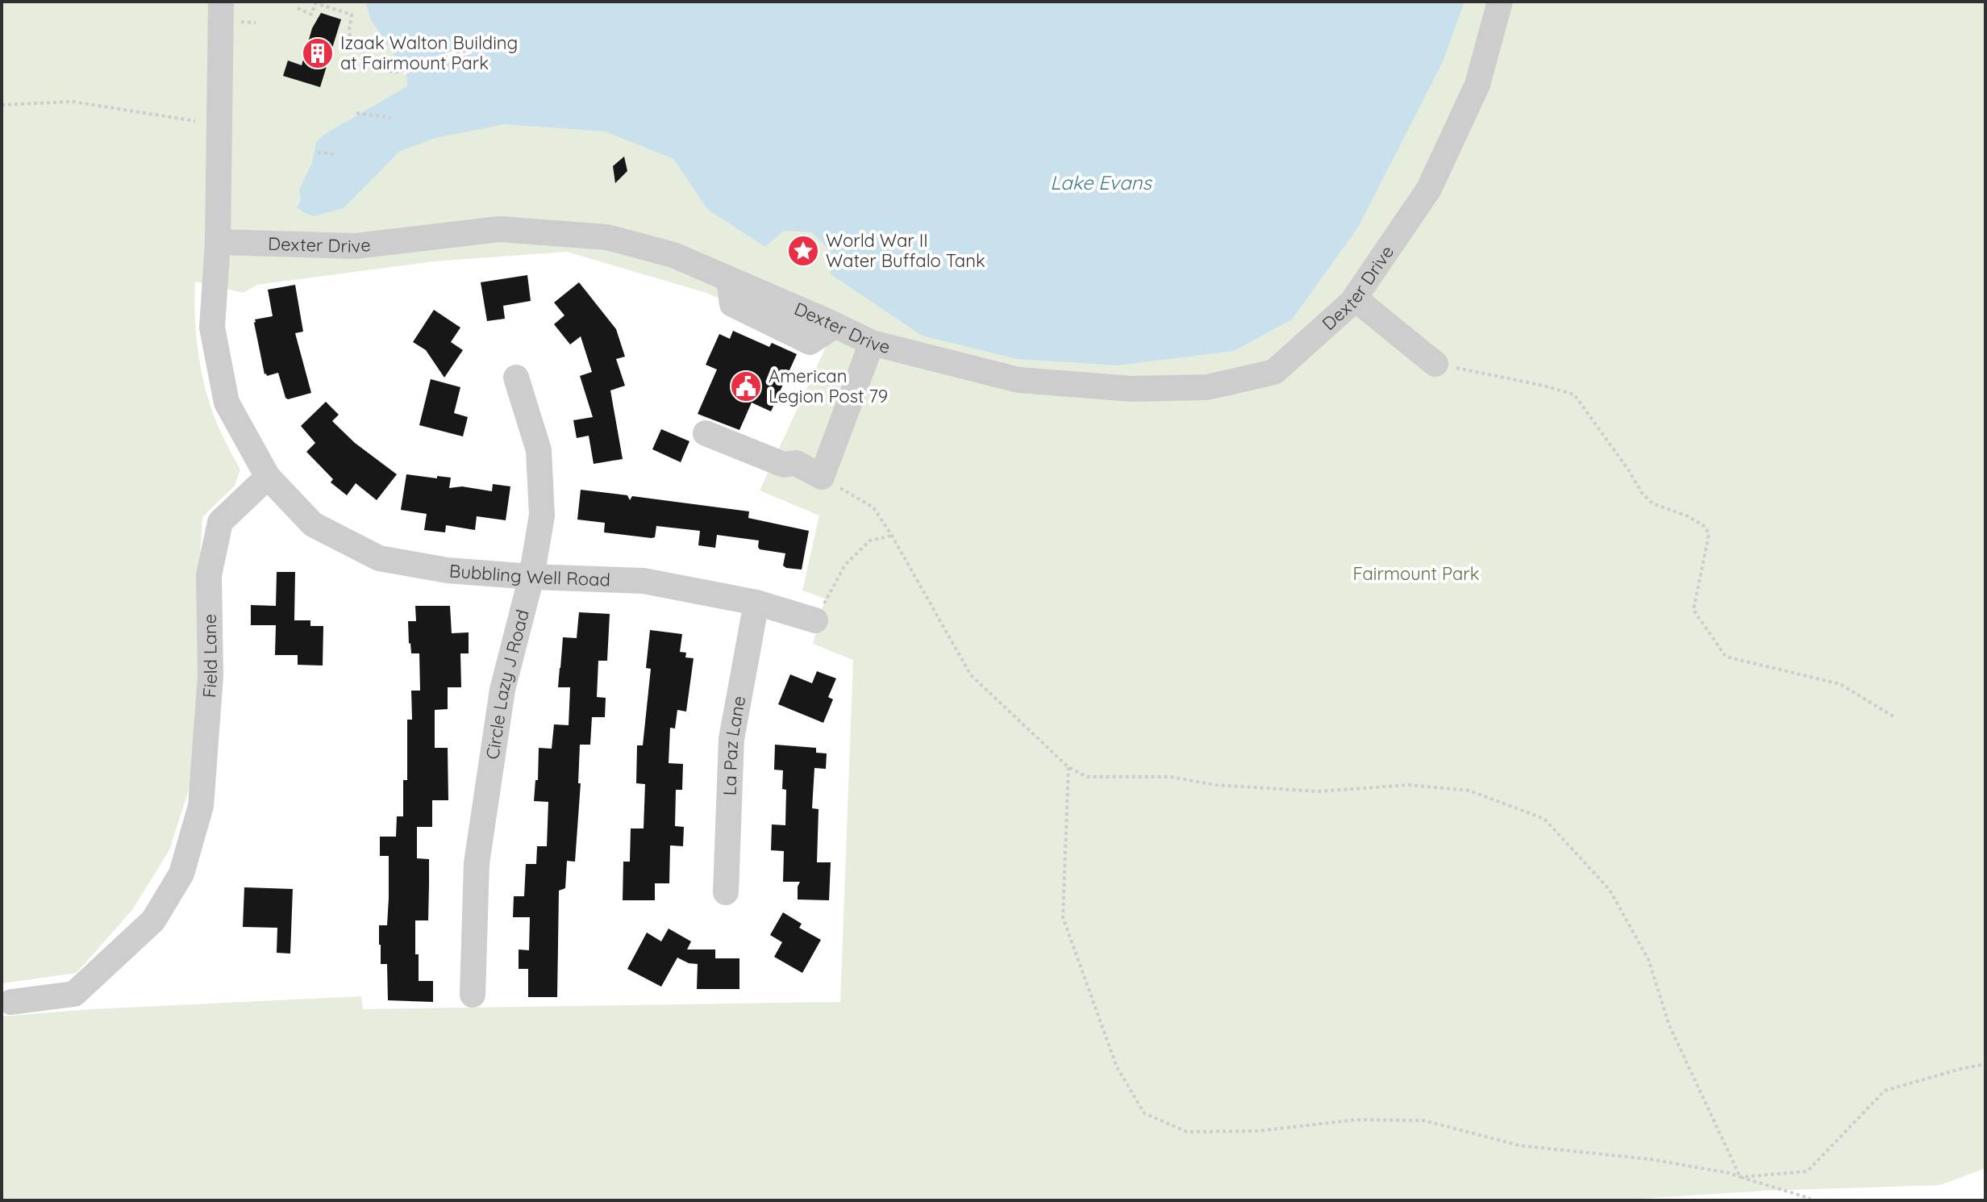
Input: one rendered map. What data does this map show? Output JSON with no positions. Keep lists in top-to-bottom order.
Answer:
{
  "streets": {
    "street": [
      "Dexter Drive",
      "Bubbling Well Road",
      "Field Lane",
      "Circle Lazy J Road",
      "La Paz Lane"
    ]
  },
  "crossings": [
    ["Bubbling Well Road", "Field Lane"],
    ["Bubbling Well Road", "Circle Lazy J Road"],
    ["Bubbling Well Road", "La Paz Lane"]
  ],
  "water": ["Lake Evans"],
  "parks": ["Fairmount Park"],
  "places": {
    "building": ["Izaak Walton Building at Fairmount Park"],
    "place": ["World War II Water Buffalo Tank"],
    "public building": ["American Legion Post 79"]
  }
}
